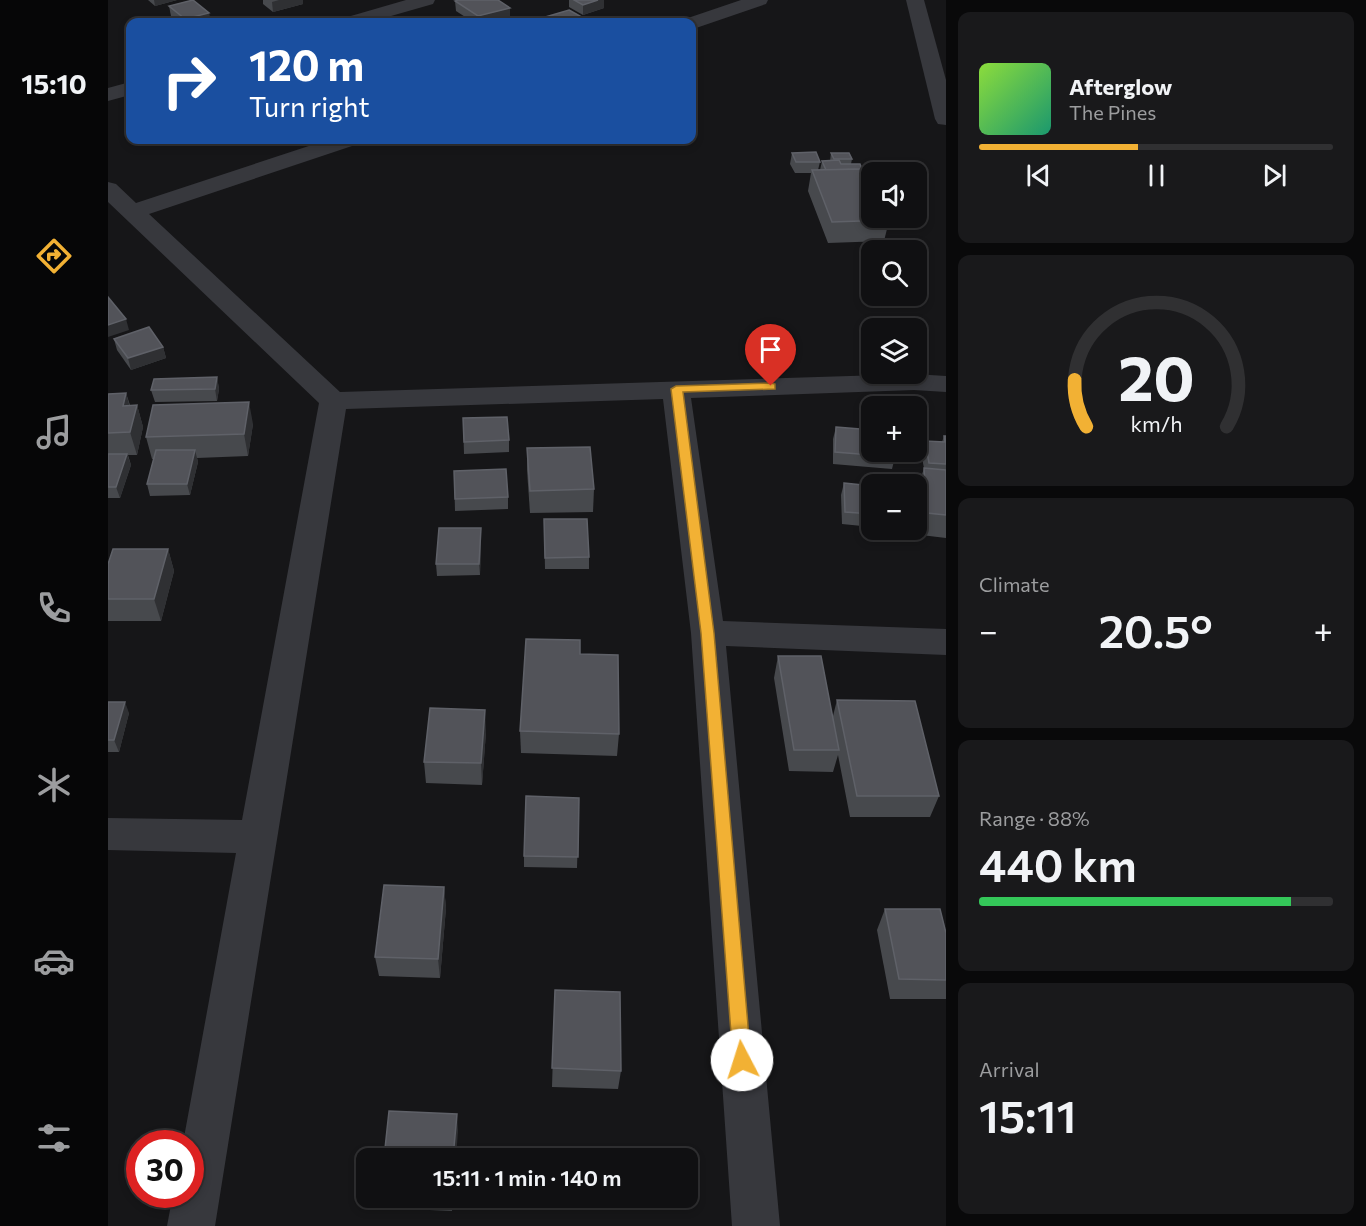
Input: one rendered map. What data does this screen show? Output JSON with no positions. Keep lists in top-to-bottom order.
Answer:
{
  "page": {
    "tabs": "15:10",
    "turn": ["120 m", "Turn right"],
    "song": ["Afterglow", "The Pines"],
    "map_buttons": ["+", "−"],
    "tile": [
      "Climate",
      ["Range · 88%", "440 km"],
      ["Arrival", "15:11"]
    ],
    "heat": ["−", "20.5°", "+"],
    "limit": "30",
    "trip": "15:11 · 1 min · 140 m",
    "gauge": ["20", "km/h"]
  }
}
